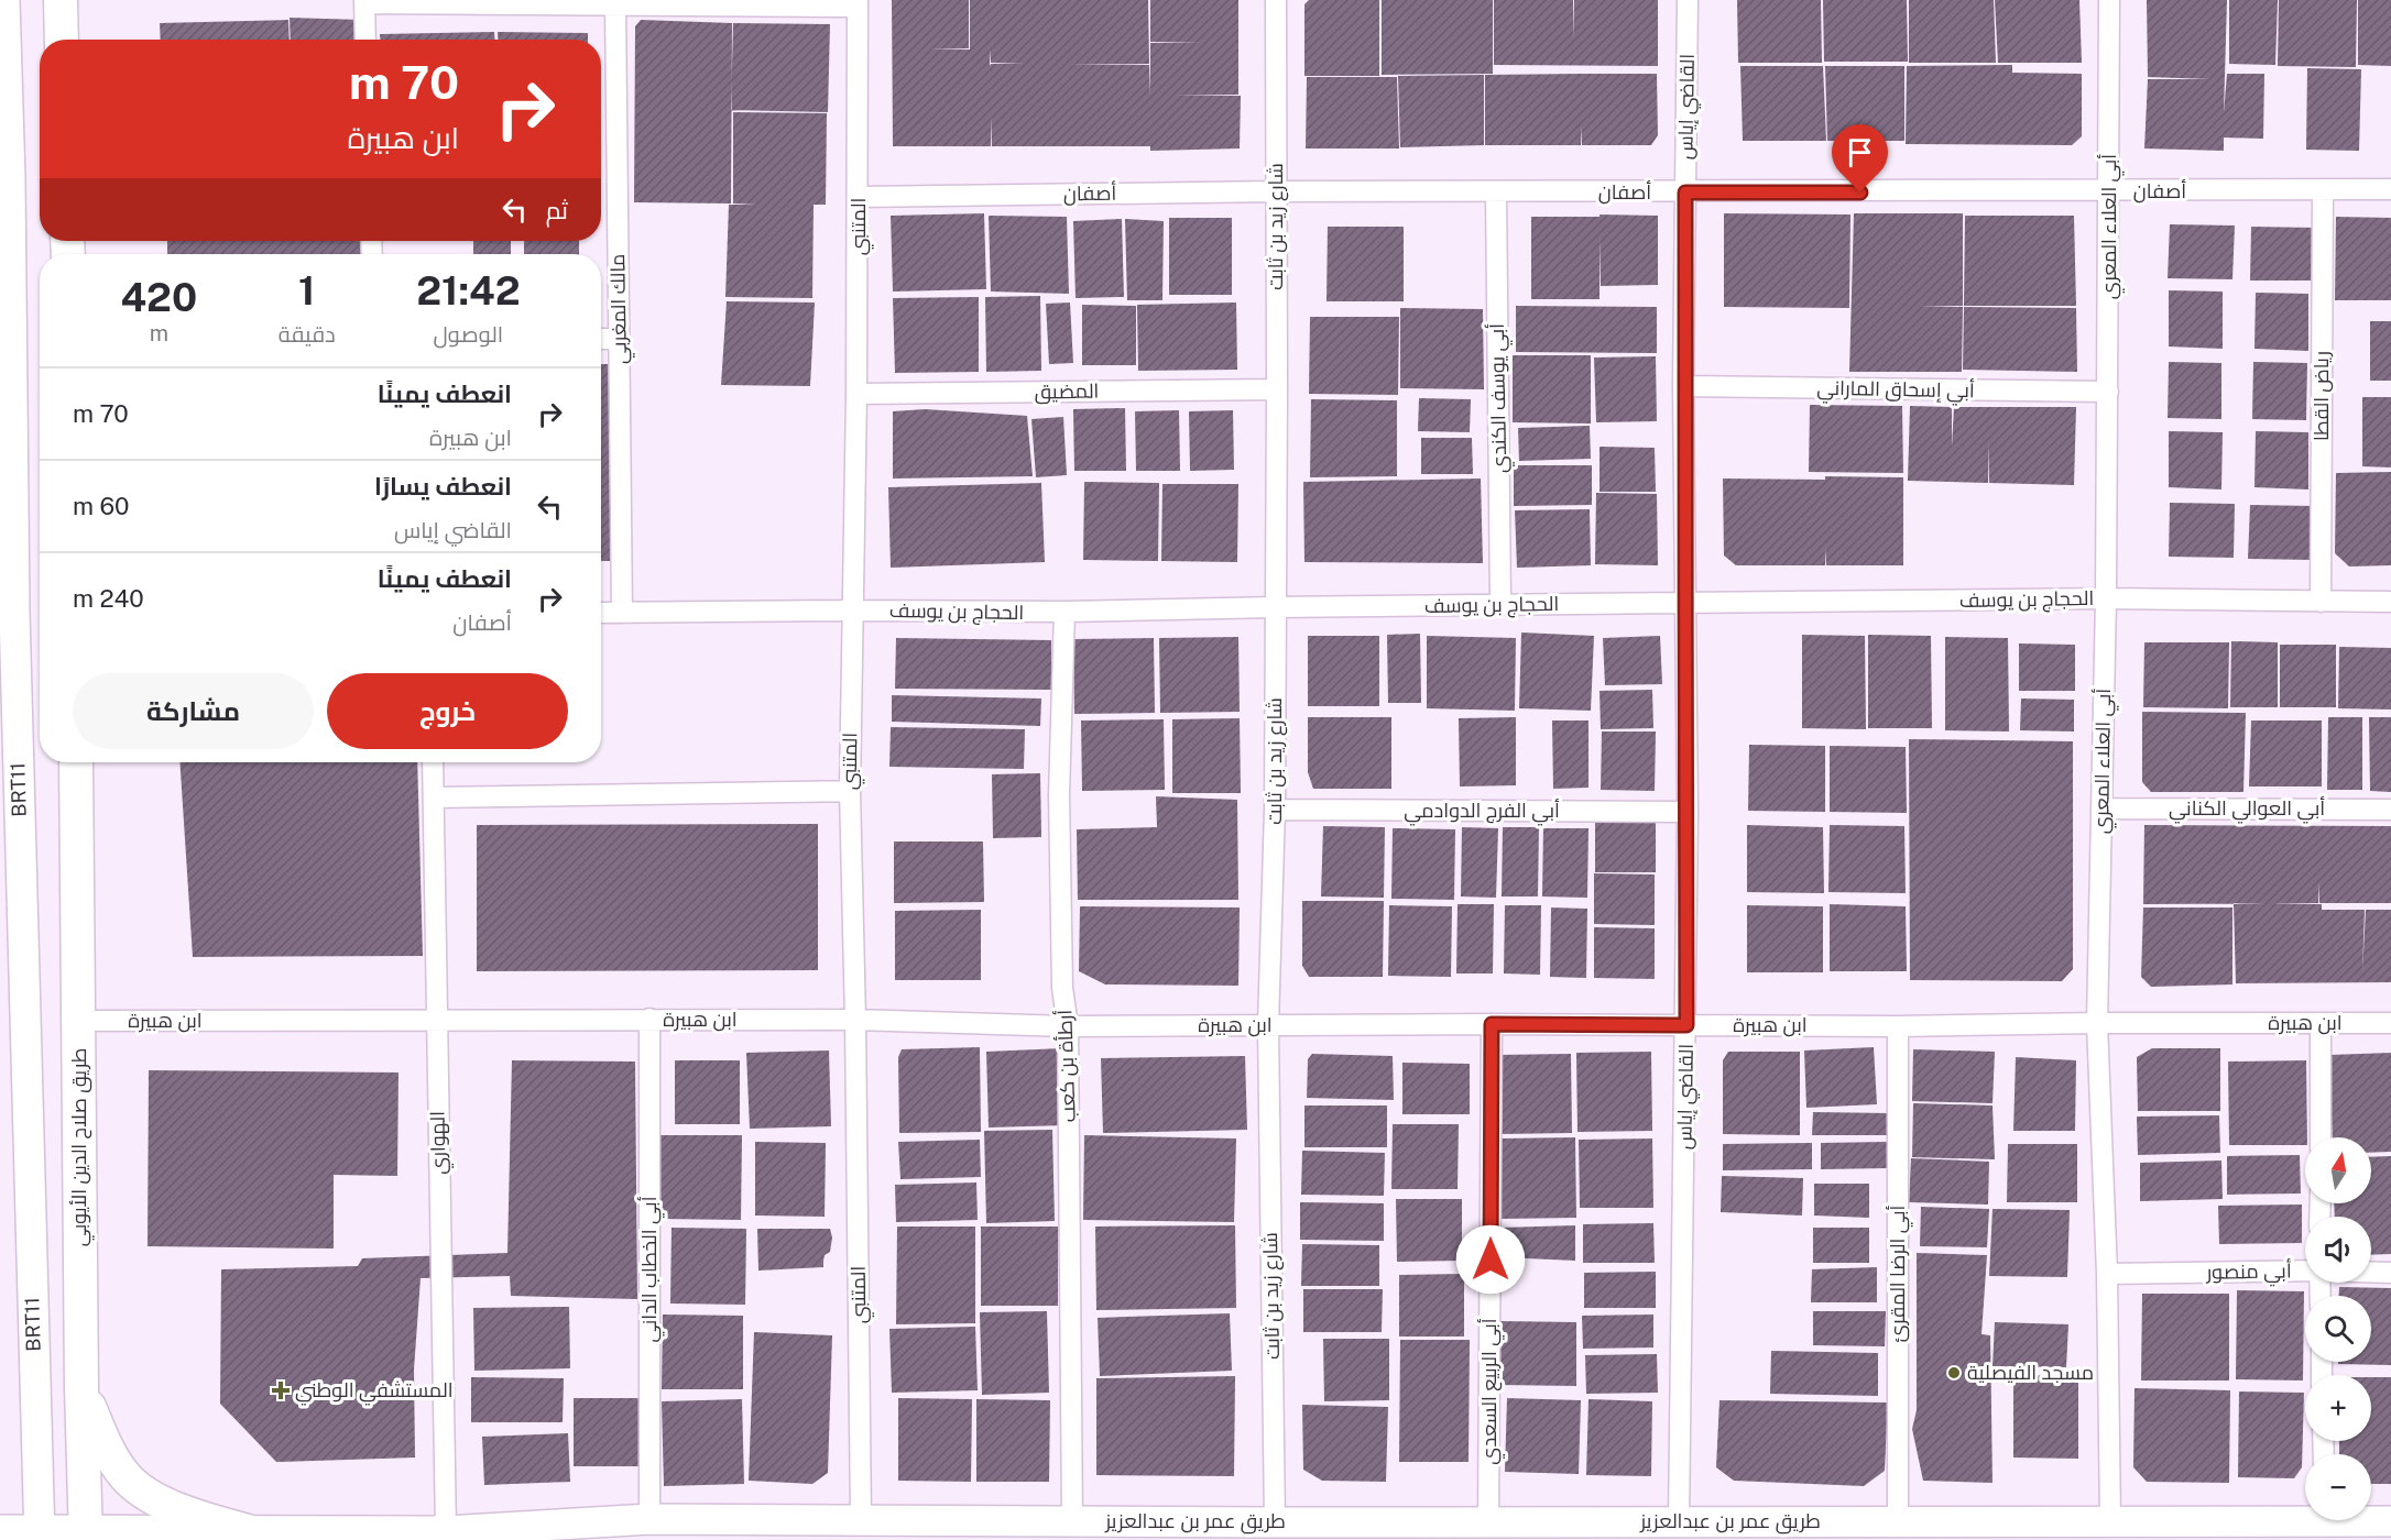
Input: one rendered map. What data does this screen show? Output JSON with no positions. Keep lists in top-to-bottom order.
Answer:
{
  "streets": {
    "main road": ["BRT11", "طريق صلاح الدين الأيوبي", "طريق عمر بن عبدالعزيز"],
    "street": [
      "القاضي إياس",
      "أصفان",
      "المتنبي",
      "شارع زيد بن ثابت",
      "أبي العلاء المعري",
      "مالك المغربي",
      "أبي إسحاق الماراني",
      "المضيق",
      "رياض القطا",
      "أبي يوسف الكندي",
      "الحجاج بن يوسف",
      "أبي العوالي الكناني",
      "أبي الفرج الدوادمي",
      "ابن هبيرة",
      "أرطأة بن كعب",
      "الهواري",
      "أبي الخطاب الداني",
      "أبي منصور",
      "أبي الرضا المقرئ",
      "أبي الربيع السعدي"
    ]
  },
  "crossings": [
    ["القاضي إياس", "أصفان"],
    ["القاضي إياس", "أبي إسحاق الماراني"],
    ["القاضي إياس", "الحجاج بن يوسف"],
    ["القاضي إياس", "أبي الفرج الدوادمي"],
    ["القاضي إياس", "ابن هبيرة"],
    ["القاضي إياس", "طريق عمر بن عبدالعزيز"],
    ["أصفان", "المتنبي"],
    ["أصفان", "شارع زيد بن ثابت"],
    ["أصفان", "أبي العلاء المعري"],
    ["أصفان", "رياض القطا"],
    ["أصفان", "أبي يوسف الكندي"],
    ["المتنبي", "المضيق"],
    ["المتنبي", "الحجاج بن يوسف"],
    ["المتنبي", "ابن هبيرة"],
    ["المتنبي", "طريق عمر بن عبدالعزيز"],
    ["شارع زيد بن ثابت", "المضيق"],
    ["شارع زيد بن ثابت", "الحجاج بن يوسف"],
    ["شارع زيد بن ثابت", "أبي الفرج الدوادمي"],
    ["شارع زيد بن ثابت", "ابن هبيرة"],
    ["شارع زيد بن ثابت", "طريق عمر بن عبدالعزيز"],
    ["أبي العلاء المعري", "أبي إسحاق الماراني"],
    ["أبي العلاء المعري", "الحجاج بن يوسف"],
    ["أبي العلاء المعري", "أبي العوالي الكناني"],
    ["أبي العلاء المعري", "ابن هبيرة"],
    ["أبي العلاء المعري", "أبي منصور"],
    ["أبي العلاء المعري", "طريق عمر بن عبدالعزيز"],
    ["مالك المغربي", "الحجاج بن يوسف"],
    ["رياض القطا", "الحجاج بن يوسف"],
    ["أبي يوسف الكندي", "الحجاج بن يوسف"],
    ["الحجاج بن يوسف", "أرطأة بن كعب"],
    ["BRT11", "طريق عمر بن عبدالعزيز"],
    ["ابن هبيرة", "أرطأة بن كعب"],
    ["ابن هبيرة", "الهواري"],
    ["ابن هبيرة", "طريق صلاح الدين الأيوبي"],
    ["ابن هبيرة", "أبي الخطاب الداني"],
    ["ابن هبيرة", "أبي الرضا المقرئ"],
    ["ابن هبيرة", "أبي الربيع السعدي"],
    ["أرطأة بن كعب", "طريق عمر بن عبدالعزيز"],
    ["الهواري", "طريق عمر بن عبدالعزيز"],
    ["طريق صلاح الدين الأيوبي", "طريق عمر بن عبدالعزيز"],
    ["أبي الخطاب الداني", "طريق عمر بن عبدالعزيز"],
    ["أبي الرضا المقرئ", "طريق عمر بن عبدالعزيز"],
    ["أبي الربيع السعدي", "طريق عمر بن عبدالعزيز"]
  ],
  "places": {
    "other": ["مسجد الفيصلية"],
    "health": ["المستشفي الوطني"]
  },
  "north": "top",
  "page": {
    "turn": ["70 m", "ابن هبيرة"],
    "then": "ثم",
    "eta": [
      "21:42",
      "الوصول",
      "1",
      "دقيقة",
      "420",
      "m"
    ],
    "list": [
      {
        "name": "انعطف يمينًا",
        "note": "ابن هبيرة",
        "value": "70 m"
      },
      {
        "name": "انعطف يسارًا",
        "note": "القاضي إياس",
        "value": "60 m"
      },
      {
        "name": "انعطف يمينًا",
        "note": "أصفان",
        "value": "240 m"
      }
    ],
    "buttons": ["خروج", "مشاركة"],
    "map_buttons": ["+", "−"]
  }
}
